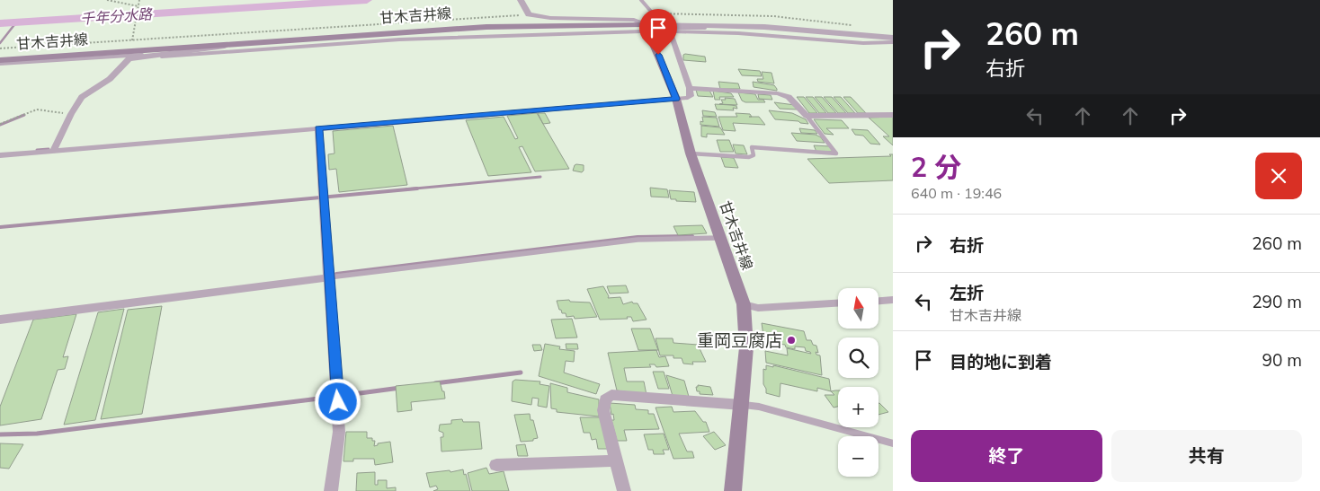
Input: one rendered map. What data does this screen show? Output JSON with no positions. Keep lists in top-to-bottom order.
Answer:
{
  "streets": {
    "main road": ["甘木吉井線"]
  },
  "water": ["千年分水路"],
  "places": ["重岡豆腐店"],
  "north": "top",
  "page": {
    "turn": ["260 m", "右折"],
    "heading": ["2 分", "640 m · 19:46"],
    "list": [
      {
        "name": "右折",
        "value": "260 m"
      },
      {
        "name": "左折",
        "note": "甘木吉井線",
        "value": "290 m"
      },
      {
        "name": "目的地に到着",
        "value": "90 m"
      }
    ],
    "map_buttons": ["+", "−"],
    "buttons": ["終了", "共有"]
  }
}
